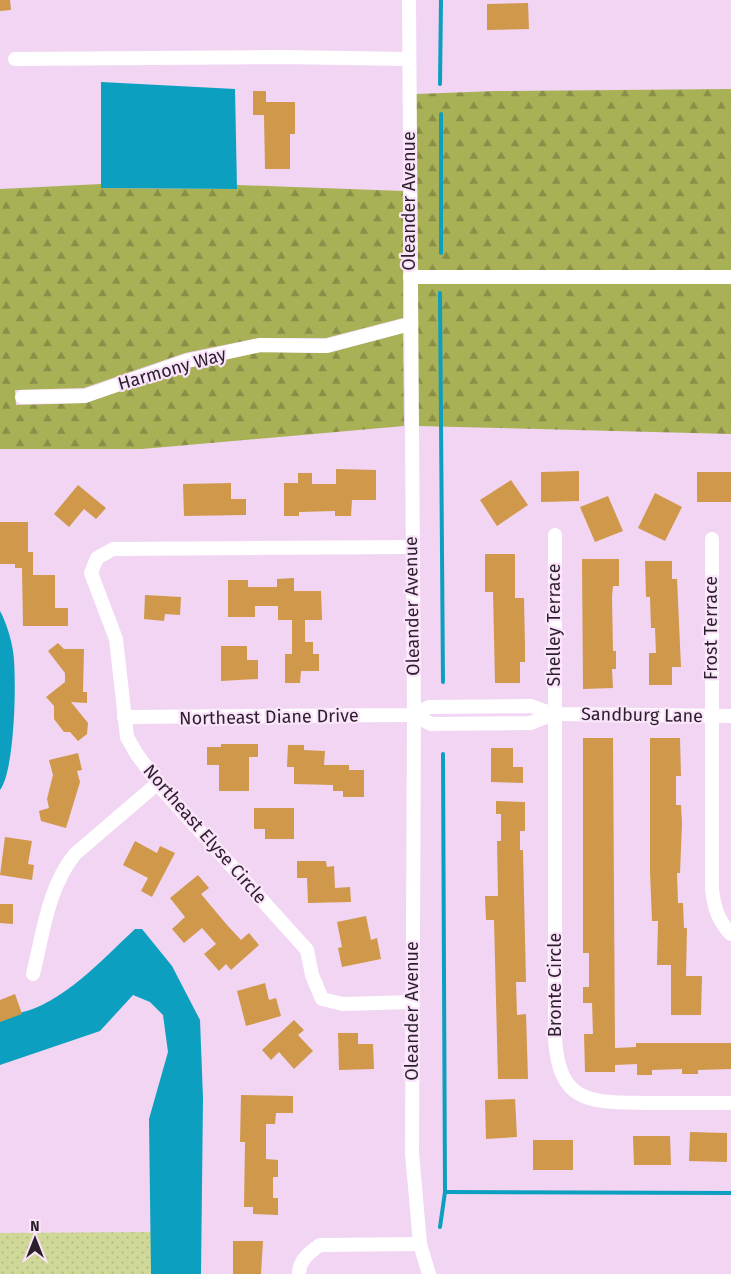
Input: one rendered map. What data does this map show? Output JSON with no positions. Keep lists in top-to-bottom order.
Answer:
{
  "streets": {
    "street": [
      "Oleander Avenue",
      "Harmony Way",
      "Shelley Terrace",
      "Frost Terrace",
      "Sandburg Lane",
      "Northeast Diane Drive",
      "Northeast Elyse Circle",
      "Bronte Circle"
    ]
  },
  "crossings": [
    ["Oleander Avenue", "Harmony Way"],
    ["Oleander Avenue", "Sandburg Lane"],
    ["Oleander Avenue", "Northeast Diane Drive"],
    ["Oleander Avenue", "Northeast Elyse Circle"],
    ["Shelley Terrace", "Sandburg Lane"],
    ["Shelley Terrace", "Bronte Circle"],
    ["Frost Terrace", "Sandburg Lane"],
    ["Sandburg Lane", "Northeast Diane Drive"],
    ["Sandburg Lane", "Bronte Circle"],
    ["Northeast Diane Drive", "Northeast Elyse Circle"]
  ],
  "north": "top"
}
